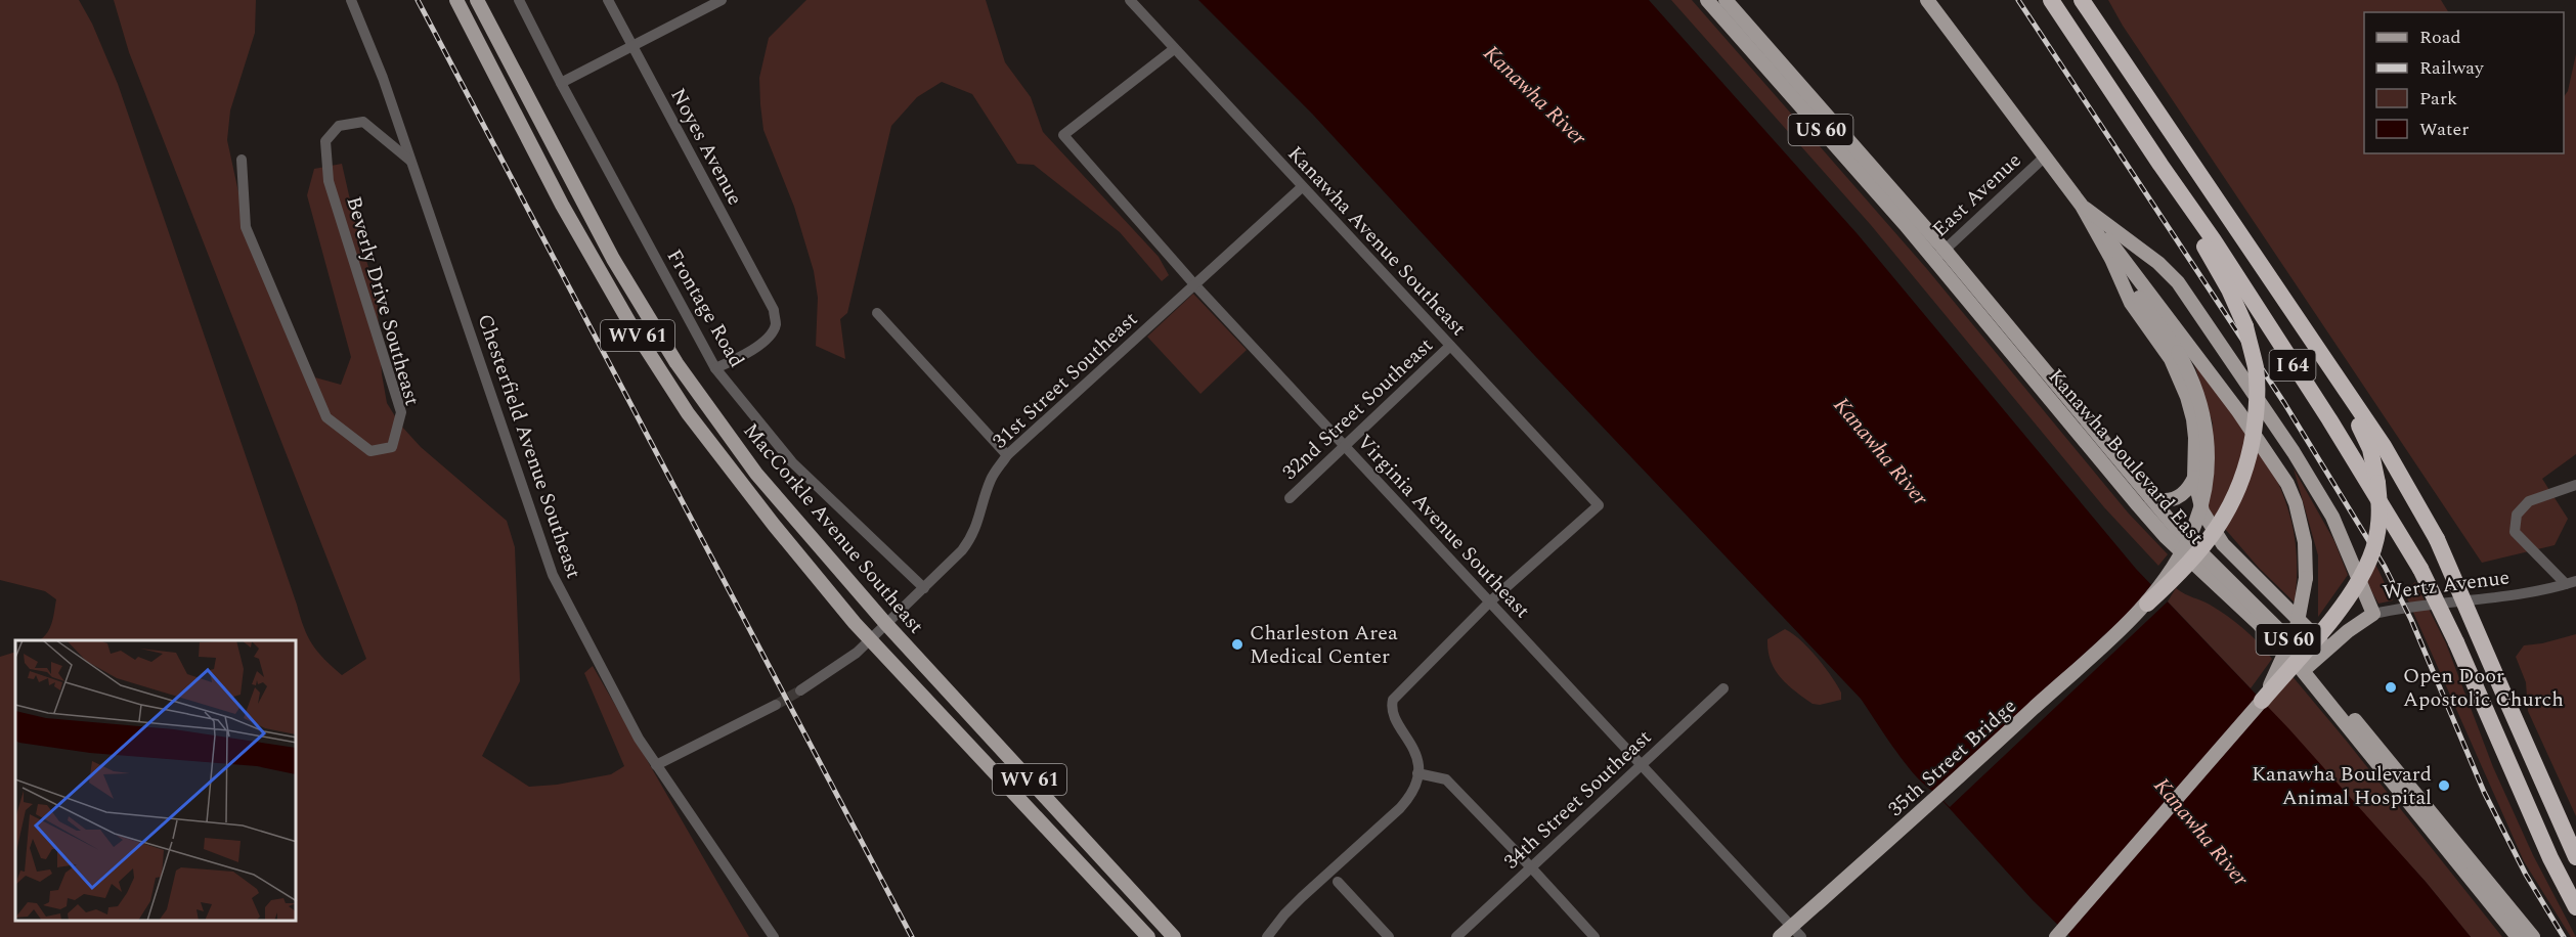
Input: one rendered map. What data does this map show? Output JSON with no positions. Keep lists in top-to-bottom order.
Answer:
{
  "streets": {
    "highway": ["I 64"],
    "main road": [
      "US 60",
      "WV 61",
      "Kanawha Boulevard East",
      "MacCorkle Avenue Southeast",
      "Wertz Avenue",
      "35th Street Bridge"
    ],
    "street": [
      "Noyes Avenue",
      "East Avenue",
      "Kanawha Avenue Southeast",
      "Beverly Drive Southeast",
      "Frontage Road",
      "31st Street Southeast",
      "32nd Street Southeast",
      "Chesterfield Avenue Southeast",
      "Virginia Avenue Southeast",
      "34th Street Southeast"
    ]
  },
  "crossings": [
    ["Noyes Avenue", "Frontage Road"],
    ["East Avenue", "Kanawha Boulevard East"],
    ["Kanawha Avenue Southeast", "31st Street Southeast"],
    ["Kanawha Avenue Southeast", "32nd Street Southeast"],
    ["Kanawha Avenue Southeast", "Virginia Avenue Southeast"],
    ["Beverly Drive Southeast", "Chesterfield Avenue Southeast"],
    ["Frontage Road", "31st Street Southeast"],
    ["31st Street Southeast", "Virginia Avenue Southeast"],
    ["31st Street Southeast", "MacCorkle Avenue Southeast"],
    ["32nd Street Southeast", "Virginia Avenue Southeast"],
    ["Kanawha Boulevard East", "Wertz Avenue"],
    ["Virginia Avenue Southeast", "34th Street Southeast"]
  ],
  "water": ["Kanawha River"],
  "places": ["Charleston Area Medical Center", "Open Door Apostolic Church", "Kanawha Boulevard Animal Hospital"],
  "legend": [
    "Road",
    "Railway",
    "Park",
    "Water"
  ]
}
